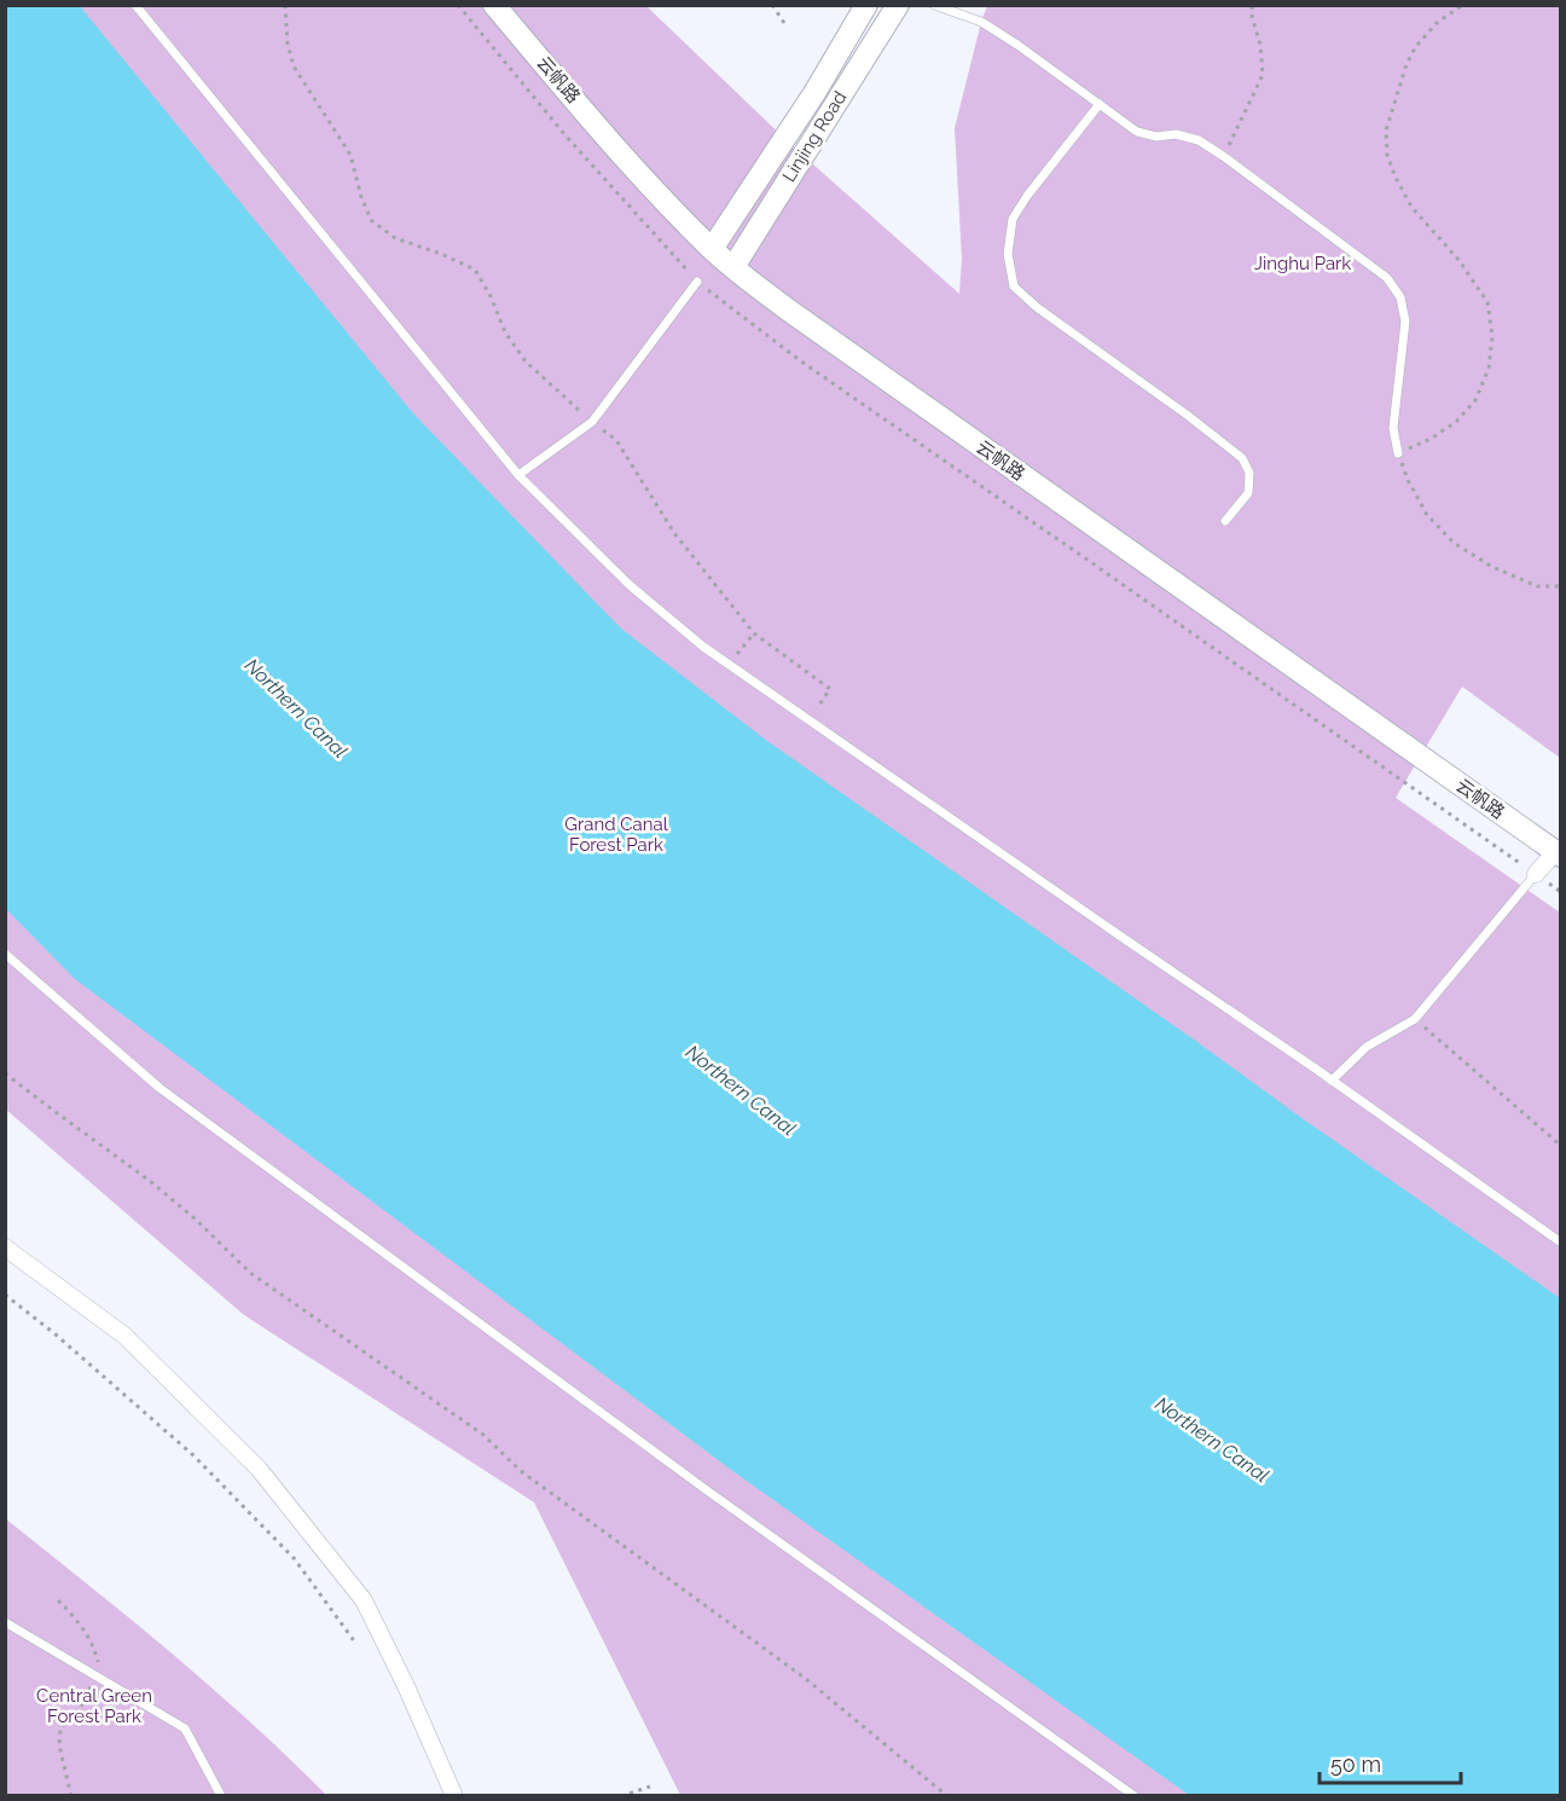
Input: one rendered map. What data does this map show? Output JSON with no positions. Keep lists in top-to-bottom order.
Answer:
{
  "streets": {
    "street": ["云帆路", "Linjing Road"]
  },
  "crossings": [
    ["云帆路", "Linjing Road"]
  ],
  "water": ["Northern Canal"],
  "parks": ["Jinghu Park", "Grand Canal Forest Park", "Central Green Forest Park"],
  "scale_bar": "50 m"
}
